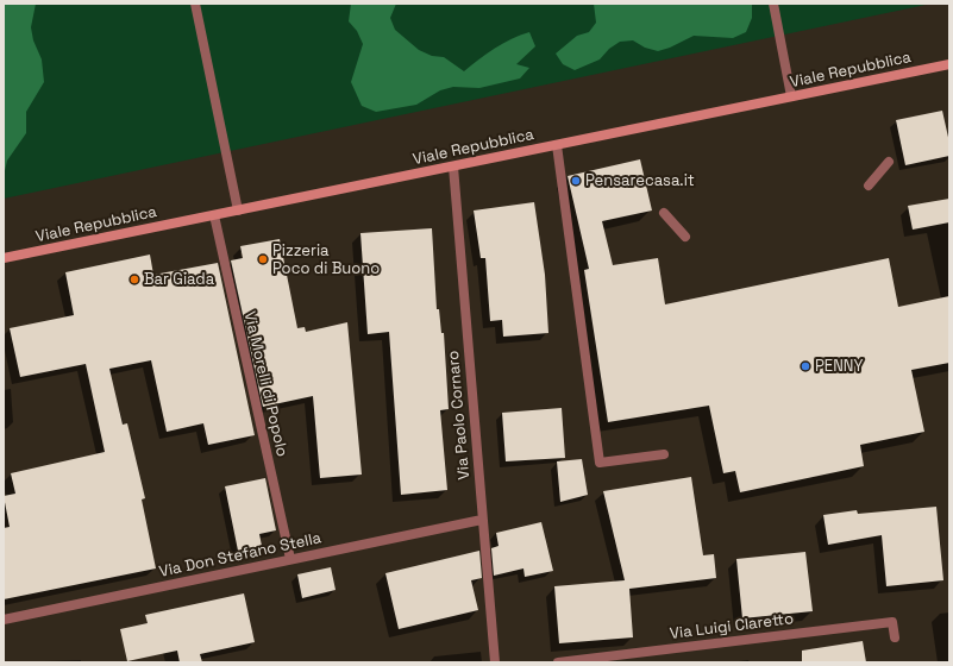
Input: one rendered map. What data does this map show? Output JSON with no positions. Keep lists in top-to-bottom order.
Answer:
{
  "streets": {
    "main road": ["Viale Repubblica"],
    "street": [
      "Via Morelli di Popolo",
      "Via Paolo Cornaro",
      "Via Don Stefano Stella",
      "Via Luigi Claretto"
    ]
  },
  "crossings": [
    ["Viale Repubblica", "Via Morelli di Popolo"],
    ["Viale Repubblica", "Via Paolo Cornaro"],
    ["Via Morelli di Popolo", "Via Don Stefano Stella"],
    ["Via Paolo Cornaro", "Via Don Stefano Stella"]
  ],
  "places": [
    "Pensarecasa.it",
    "Pizzeria Poco di Buono",
    "Bar Giada",
    "PENNY"
  ]
}
